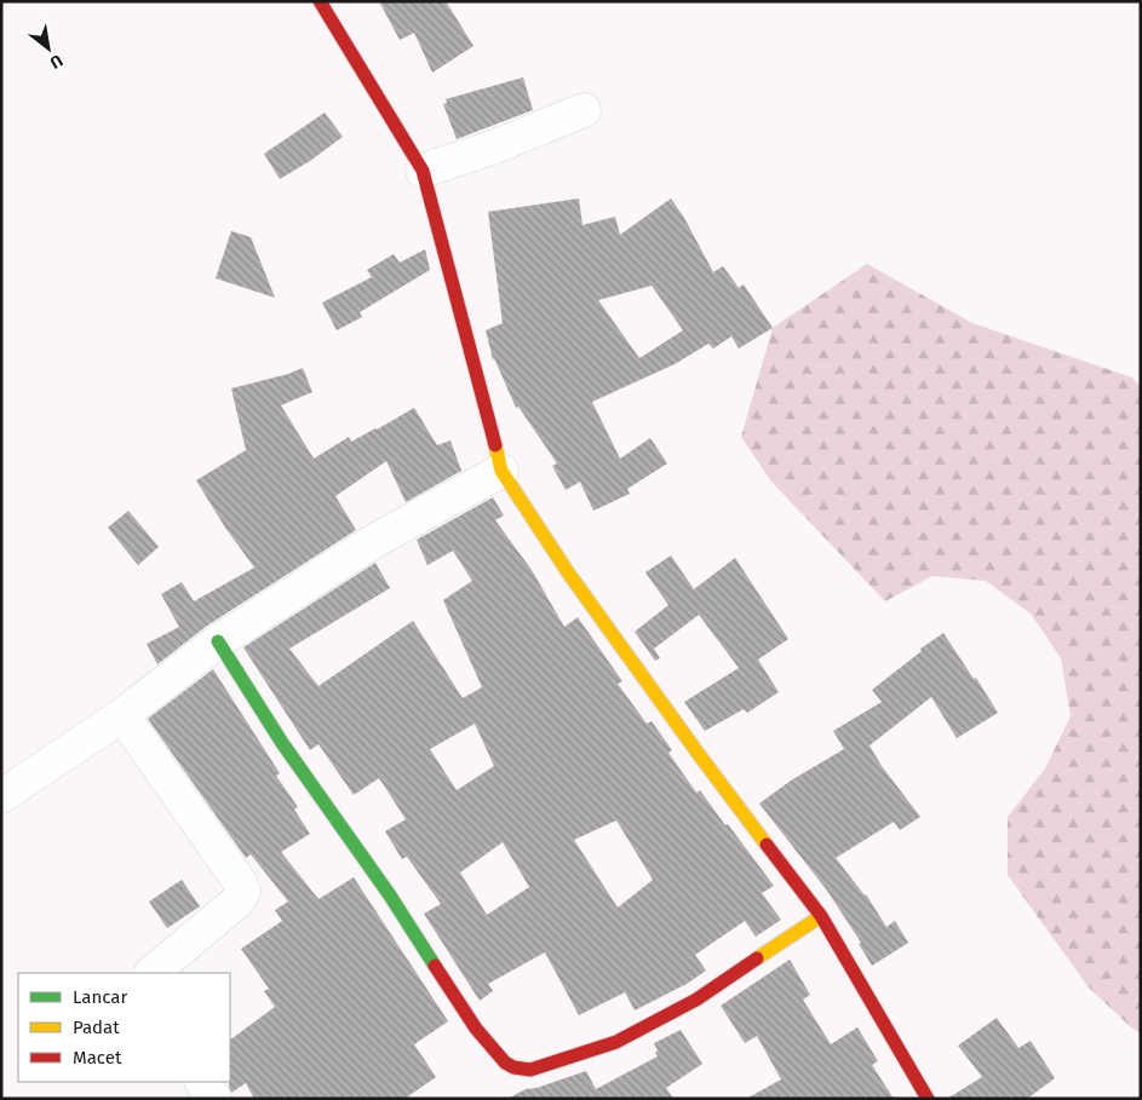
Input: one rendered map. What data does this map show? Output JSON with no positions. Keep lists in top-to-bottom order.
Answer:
{
  "legend": ["Lancar", "Padat", "Macet"],
  "north": "bottom right"
}
